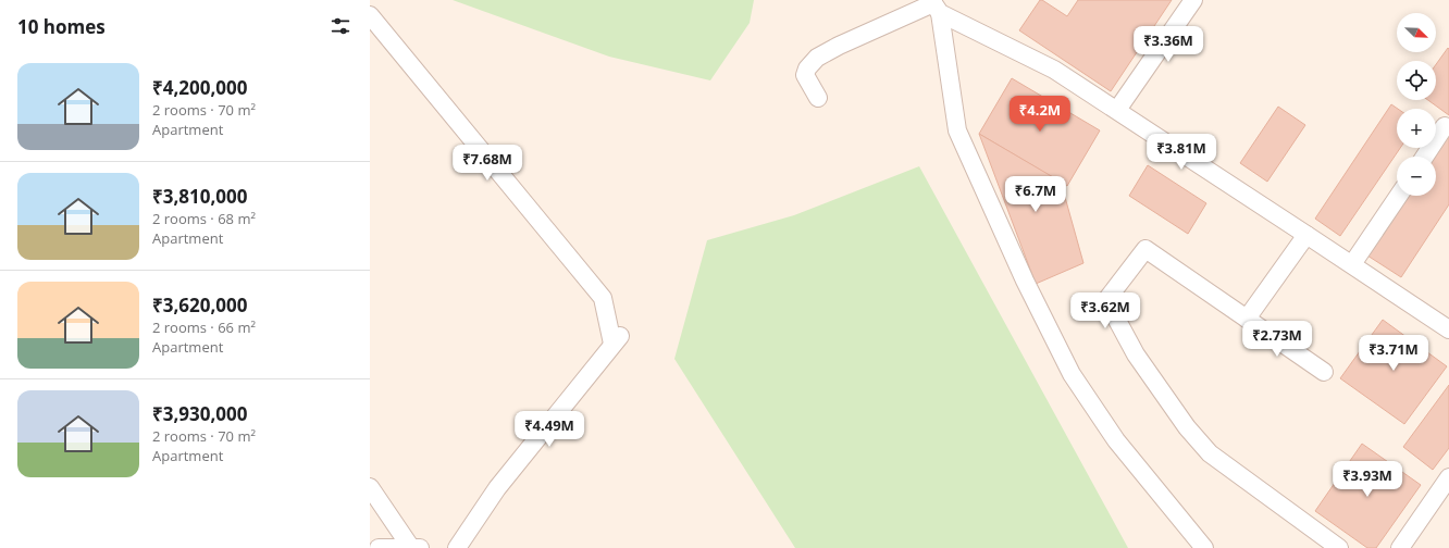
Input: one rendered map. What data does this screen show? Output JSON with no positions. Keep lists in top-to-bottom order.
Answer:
{
  "north": "bottom right",
  "page": {
    "heading": "10 homes",
    "map_buttons": ["+", "−"],
    "price": [
      "₹3.36M",
      "₹4.2M",
      "₹3.81M",
      "₹7.68M",
      "₹6.7M",
      "₹3.62M",
      "₹2.73M",
      "₹3.71M",
      "₹4.49M",
      "₹3.93M"
    ],
    "list": [
      {
        "name": "₹4,200,000",
        "note": "2 rooms · 70 m² · Apartment"
      },
      {
        "name": "₹3,810,000",
        "note": "2 rooms · 68 m² · Apartment"
      },
      {
        "name": "₹3,620,000",
        "note": "2 rooms · 66 m² · Apartment"
      },
      {
        "name": "₹3,930,000",
        "note": "2 rooms · 70 m² · Apartment"
      }
    ]
  }
}
